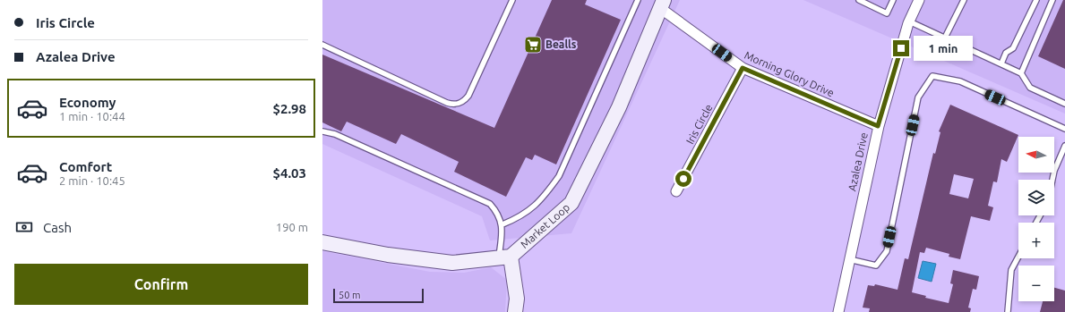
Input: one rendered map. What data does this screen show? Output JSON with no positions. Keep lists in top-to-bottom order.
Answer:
{
  "streets": {
    "street": [
      "Morning Glory Drive",
      "Iris Circle",
      "Azalea Drive",
      "Market Loop"
    ]
  },
  "crossings": [
    ["Morning Glory Drive", "Iris Circle"],
    ["Morning Glory Drive", "Azalea Drive"],
    ["Morning Glory Drive", "Market Loop"]
  ],
  "places": {
    "supermarket": ["Bealls"]
  },
  "scale_bar": "50 m",
  "north": "left",
  "page": {
    "banner": ["Iris Circle", "Azalea Drive"],
    "bubble": "1 min",
    "list": [
      {
        "name": "Economy",
        "note": "1 min · 10:44",
        "value": "$2.98"
      },
      {
        "name": "Comfort",
        "note": "2 min · 10:45",
        "value": "$4.03"
      }
    ],
    "map_buttons": ["+", "−"],
    "pay": ["Cash", "190 m"],
    "buttons": "Confirm",
    "scale": "50 m"
  }
}
